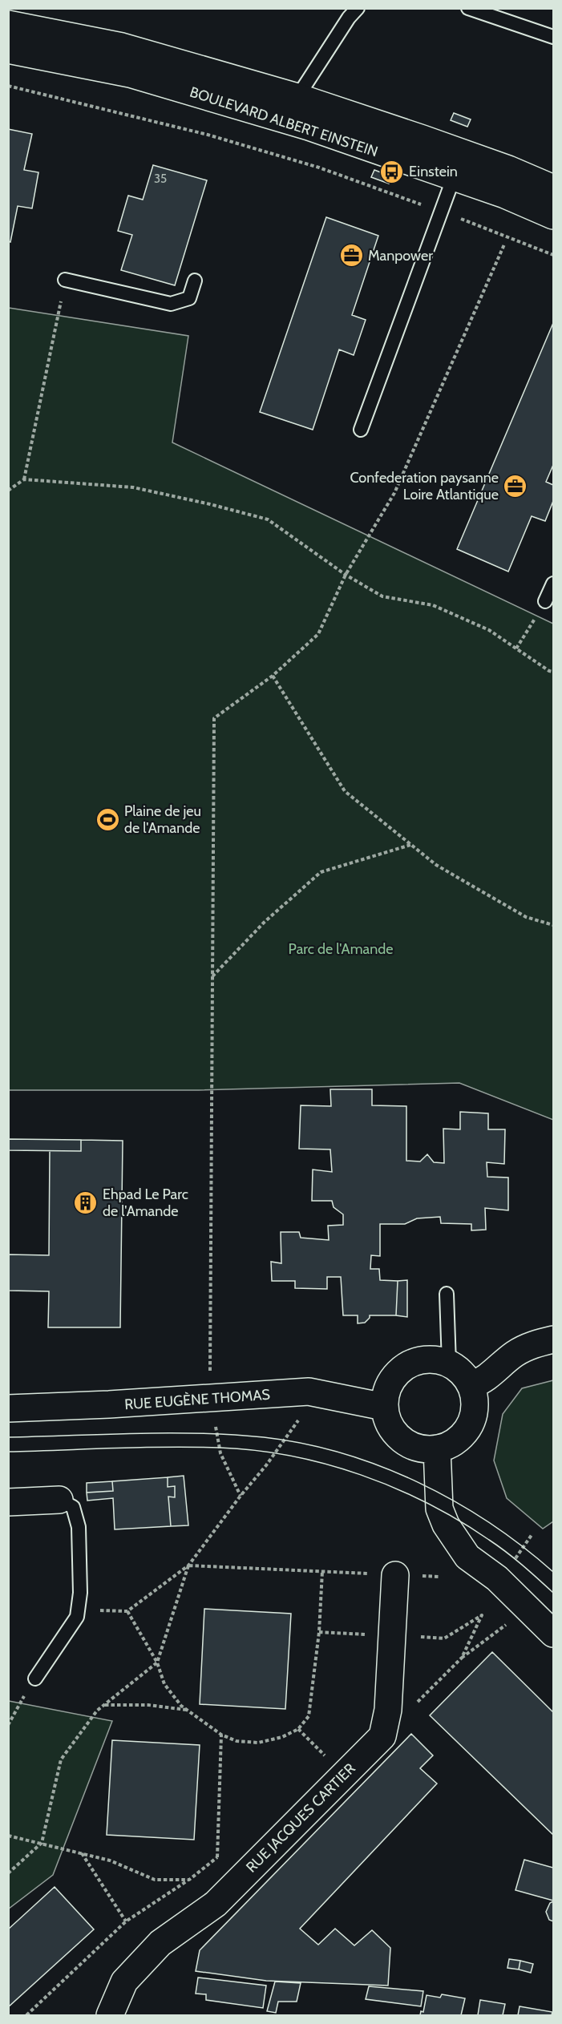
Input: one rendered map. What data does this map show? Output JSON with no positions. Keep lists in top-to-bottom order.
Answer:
{
  "streets": {
    "street": ["BOULEVARD ALBERT EINSTEIN", "RUE EUGÈNE THOMAS", "RUE JACQUES CARTIER"]
  },
  "parks": ["Parc de l'Amande"],
  "places": {
    "bus stop": ["Einstein"],
    "office": ["Manpower", "Confederation paysanne Loire Atlantique"],
    "sports": ["Plaine de jeu de l'Amande"],
    "building": ["Ehpad Le Parc de l'Amande"]
  },
  "house_numbers": ["35"]
}
